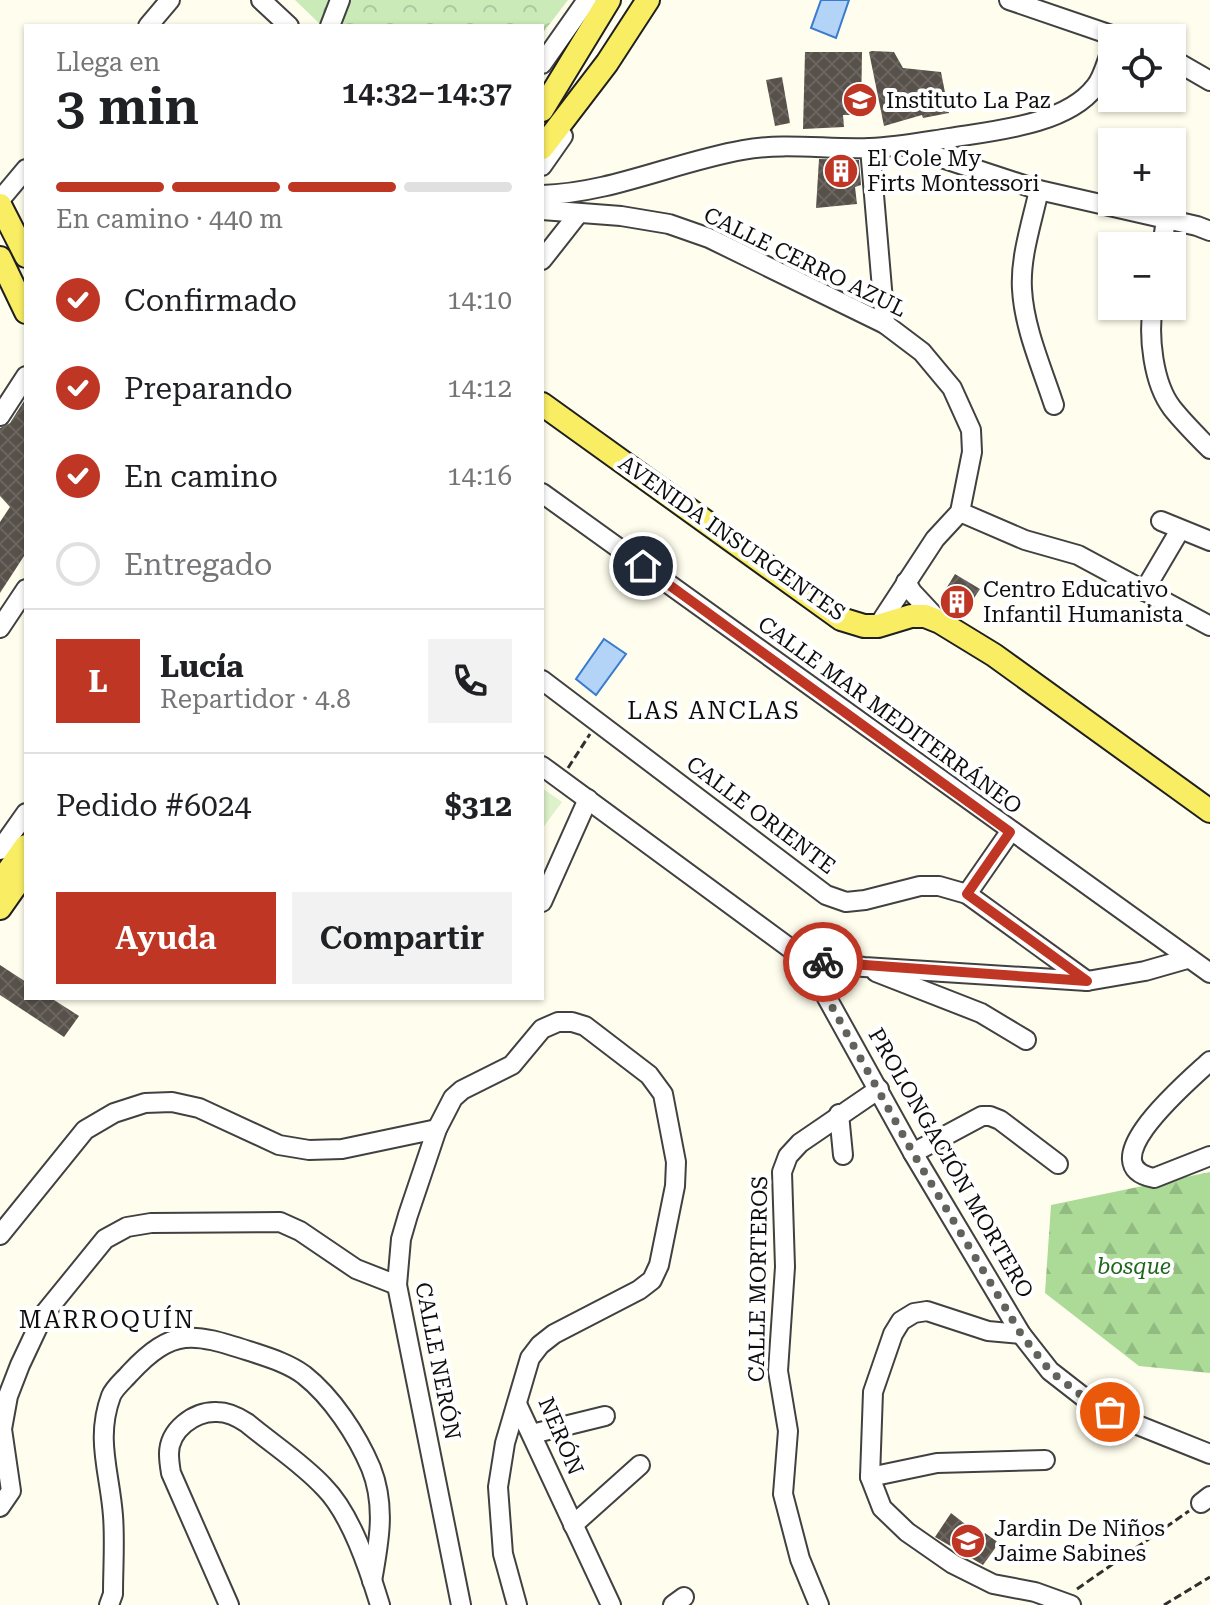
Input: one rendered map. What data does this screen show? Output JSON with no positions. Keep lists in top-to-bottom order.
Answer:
{
  "streets": {
    "main road": ["AVENIDA INSURGENTES"],
    "street": [
      "CALLE CERRO AZUL",
      "CALLE MAR MEDITERRÁNEO",
      "CALLE ORIENTE",
      "PROLONGACIÓN MORTERO",
      "CALLE MORTEROS",
      "CALLE NERÓN",
      "NERÓN"
    ]
  },
  "crossings": [
    ["PROLONGACIÓN MORTERO", "CALLE MORTEROS"],
    ["CALLE NERÓN", "NERÓN"]
  ],
  "districts": ["LAS ANCLAS", "MARROQUÍN"],
  "parks": ["bosque"],
  "places": {
    "school or university": ["Instituto La Paz", "Jardin De Niños Jaime Sabines"],
    "building": ["El Cole My Firts Montessori", "Centro Educativo Infantil Humanista"]
  },
  "page": {
    "map_buttons": ["+", "−"],
    "heading": ["3 min", "Llega en", "14:32–14:37"],
    "panel": [
      "Lucía",
      "Repartidor · 4.8",
      "Pedido #6024",
      "$312"
    ],
    "bar": "En camino · 440 m",
    "list": [
      ["Confirmado", "14:10"],
      ["Preparando", "14:12"],
      ["En camino", "14:16"],
      "Entregado"
    ],
    "round": "L",
    "buttons": ["Ayuda", "Compartir"]
  }
}
